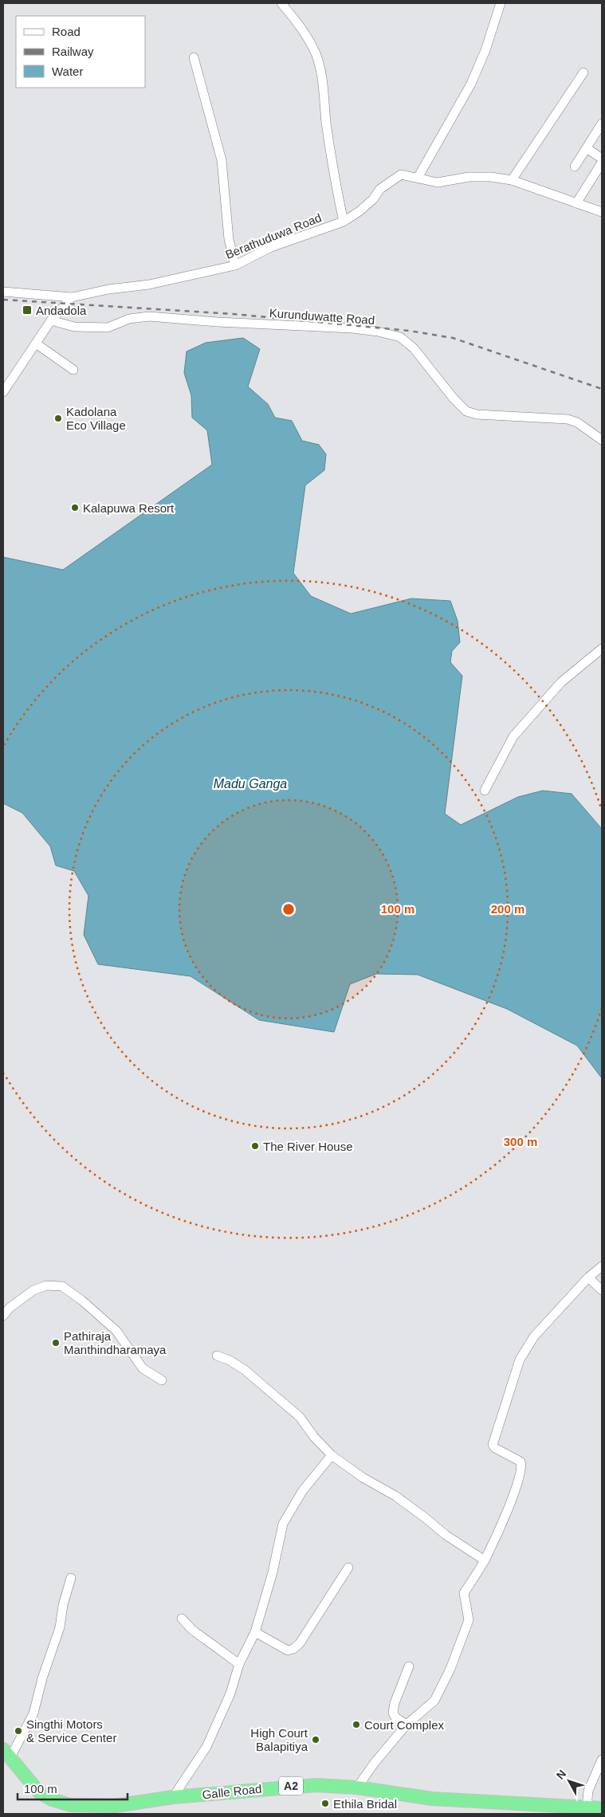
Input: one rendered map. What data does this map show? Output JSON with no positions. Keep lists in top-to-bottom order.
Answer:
{
  "streets": {
    "highway": ["A2", "Galle Road"],
    "street": ["Berathuduwa Road", "Kurunduwatte Road"]
  },
  "water": ["Madu Ganga"],
  "places": {
    "transit": ["Andadola"],
    "other": [
      "Kadolana Eco Village",
      "Kalapuwa Resort",
      "The River House",
      "Pathiraja Manthindharamaya",
      "Court Complex",
      "Singthi Motors & Service Center",
      "High Court Balapitiya",
      "Ethila Bridal"
    ]
  },
  "legend": ["Road", "Railway", "Water"],
  "scale_bar": "100 m",
  "north": "top left",
  "rings": ["100 m", "200 m", "300 m"]
}
